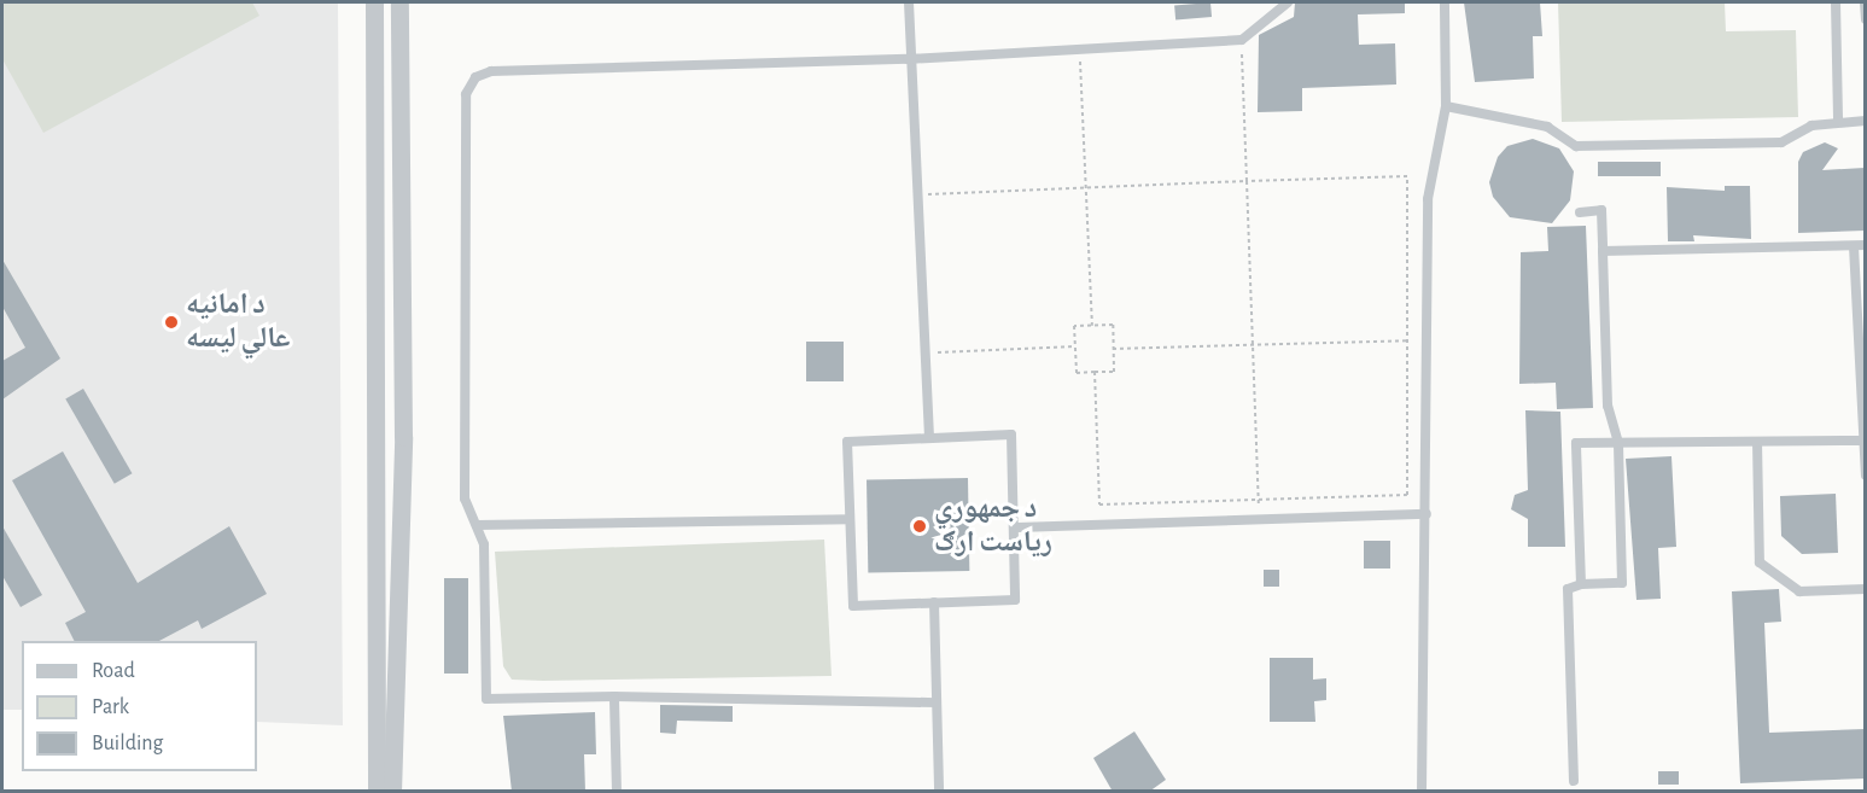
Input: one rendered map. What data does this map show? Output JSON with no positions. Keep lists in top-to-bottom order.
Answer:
{
  "places": ["د امانیه عالي لیسه", "د جمهوري ریاست ارګ"],
  "legend": ["Road", "Park", "Building"]
}
